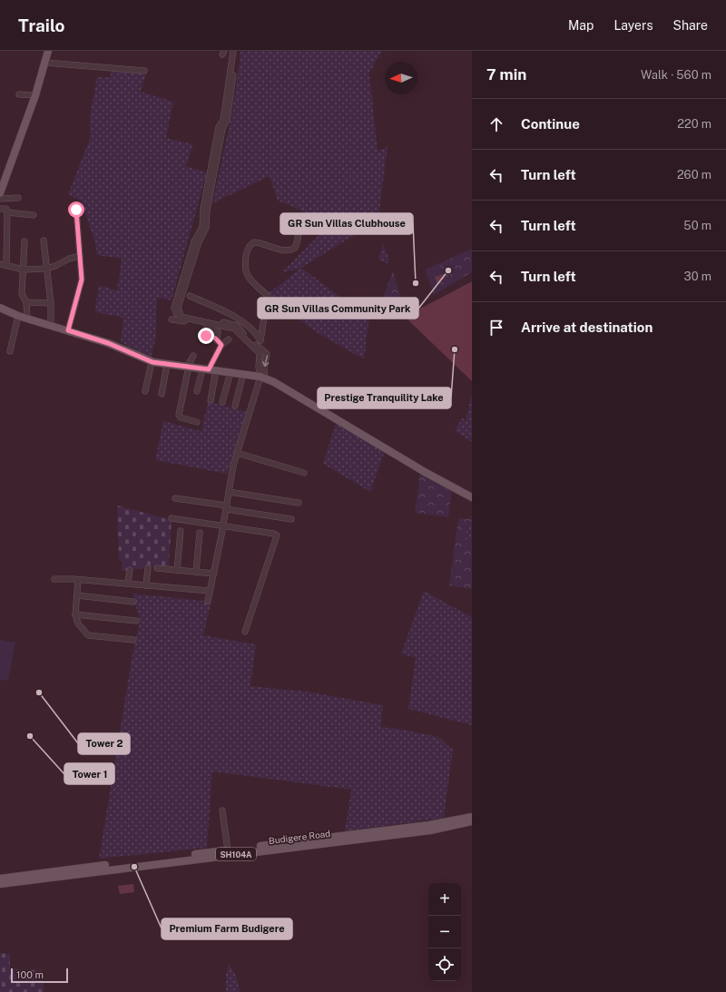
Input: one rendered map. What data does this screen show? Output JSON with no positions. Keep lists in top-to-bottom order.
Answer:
{
  "streets": {
    "main road": ["Budigere Road", "SH104A"]
  },
  "places": [
    "GR Sun Villas Community Park",
    "GR Sun Villas Clubhouse",
    "Prestige Tranquility Lake",
    "Tower 2",
    "Tower 1",
    "Premium Farm Budigere"
  ],
  "scale_bar": "100 m",
  "north": "left",
  "page": {
    "header": "Trailo",
    "nav": ["Map", "Layers", "Share"],
    "heading": ["7 min", "Walk · 560 m"],
    "list": [
      ["Continue", "220 m"],
      ["Turn left", "260 m"],
      ["Turn left", "50 m"],
      ["Turn left", "30 m"],
      "Arrive at destination"
    ],
    "map_buttons": ["+", "−"],
    "scale": "100 m"
  }
}
